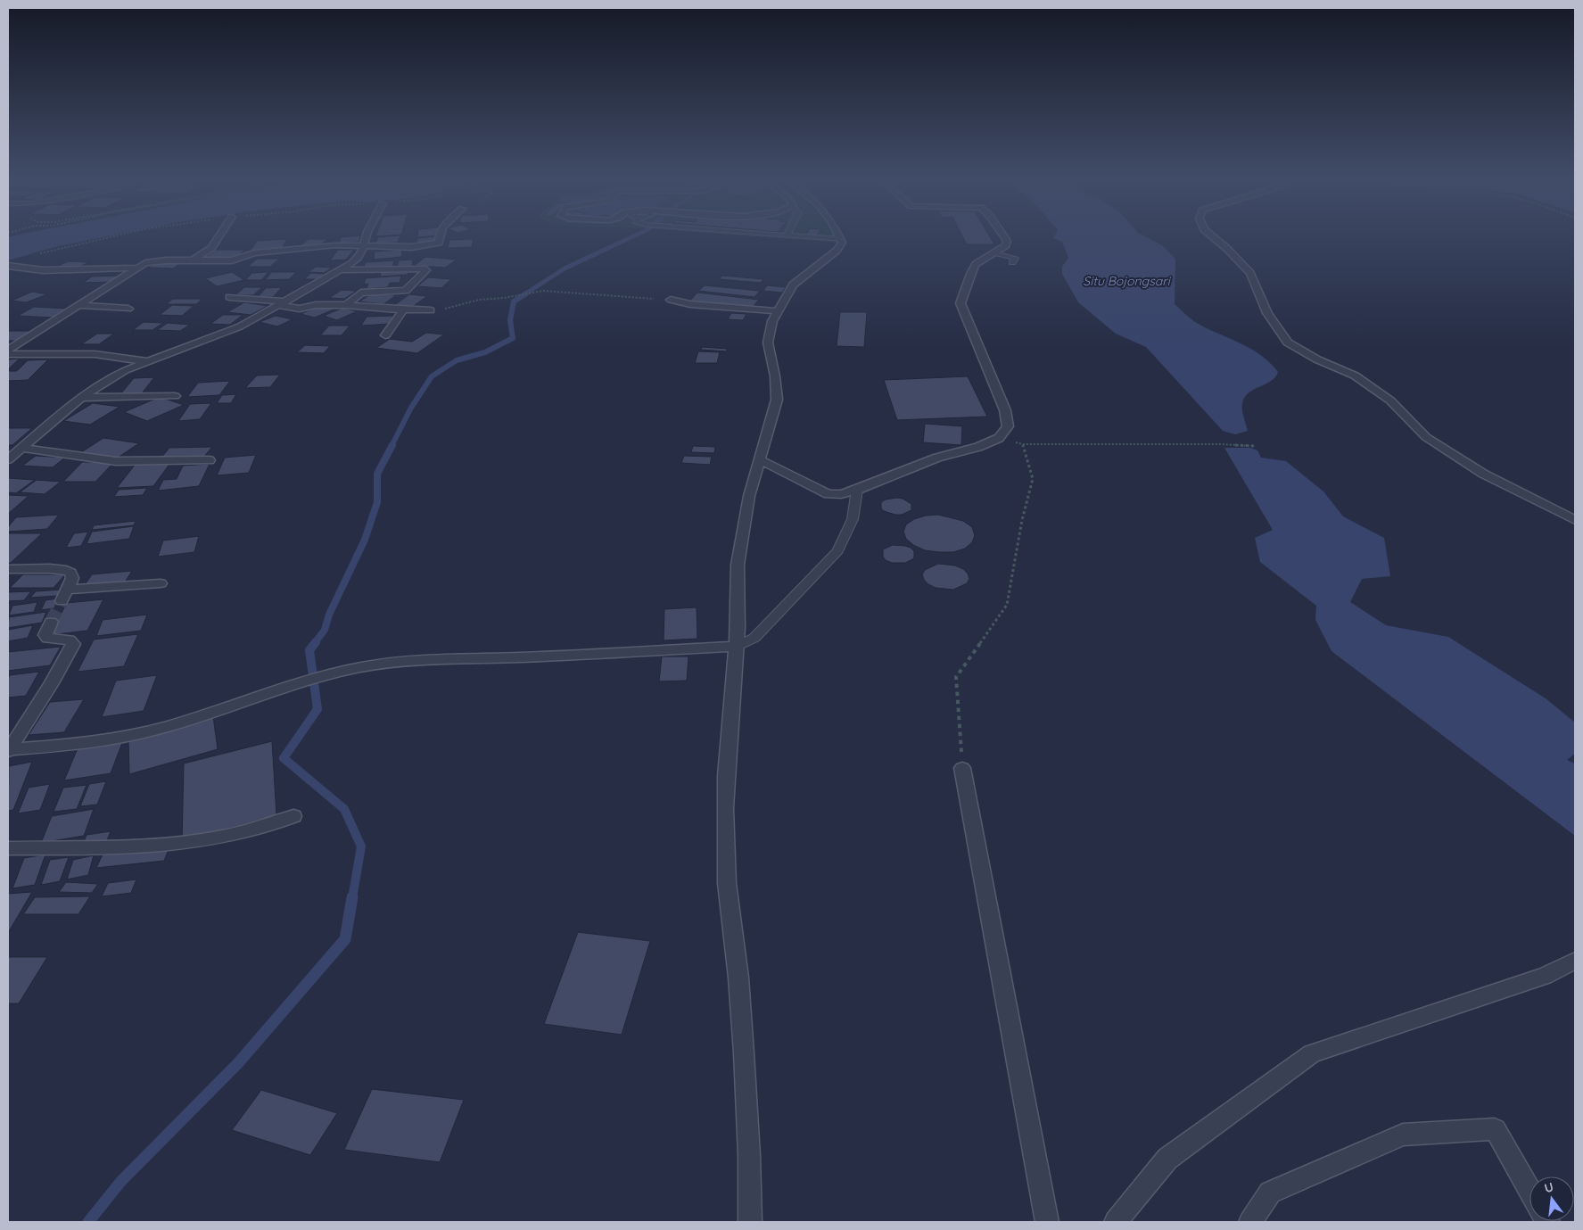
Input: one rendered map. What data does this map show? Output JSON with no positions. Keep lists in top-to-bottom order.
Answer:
{
  "water": ["Situ Bojongsari"],
  "north": "top"
}
